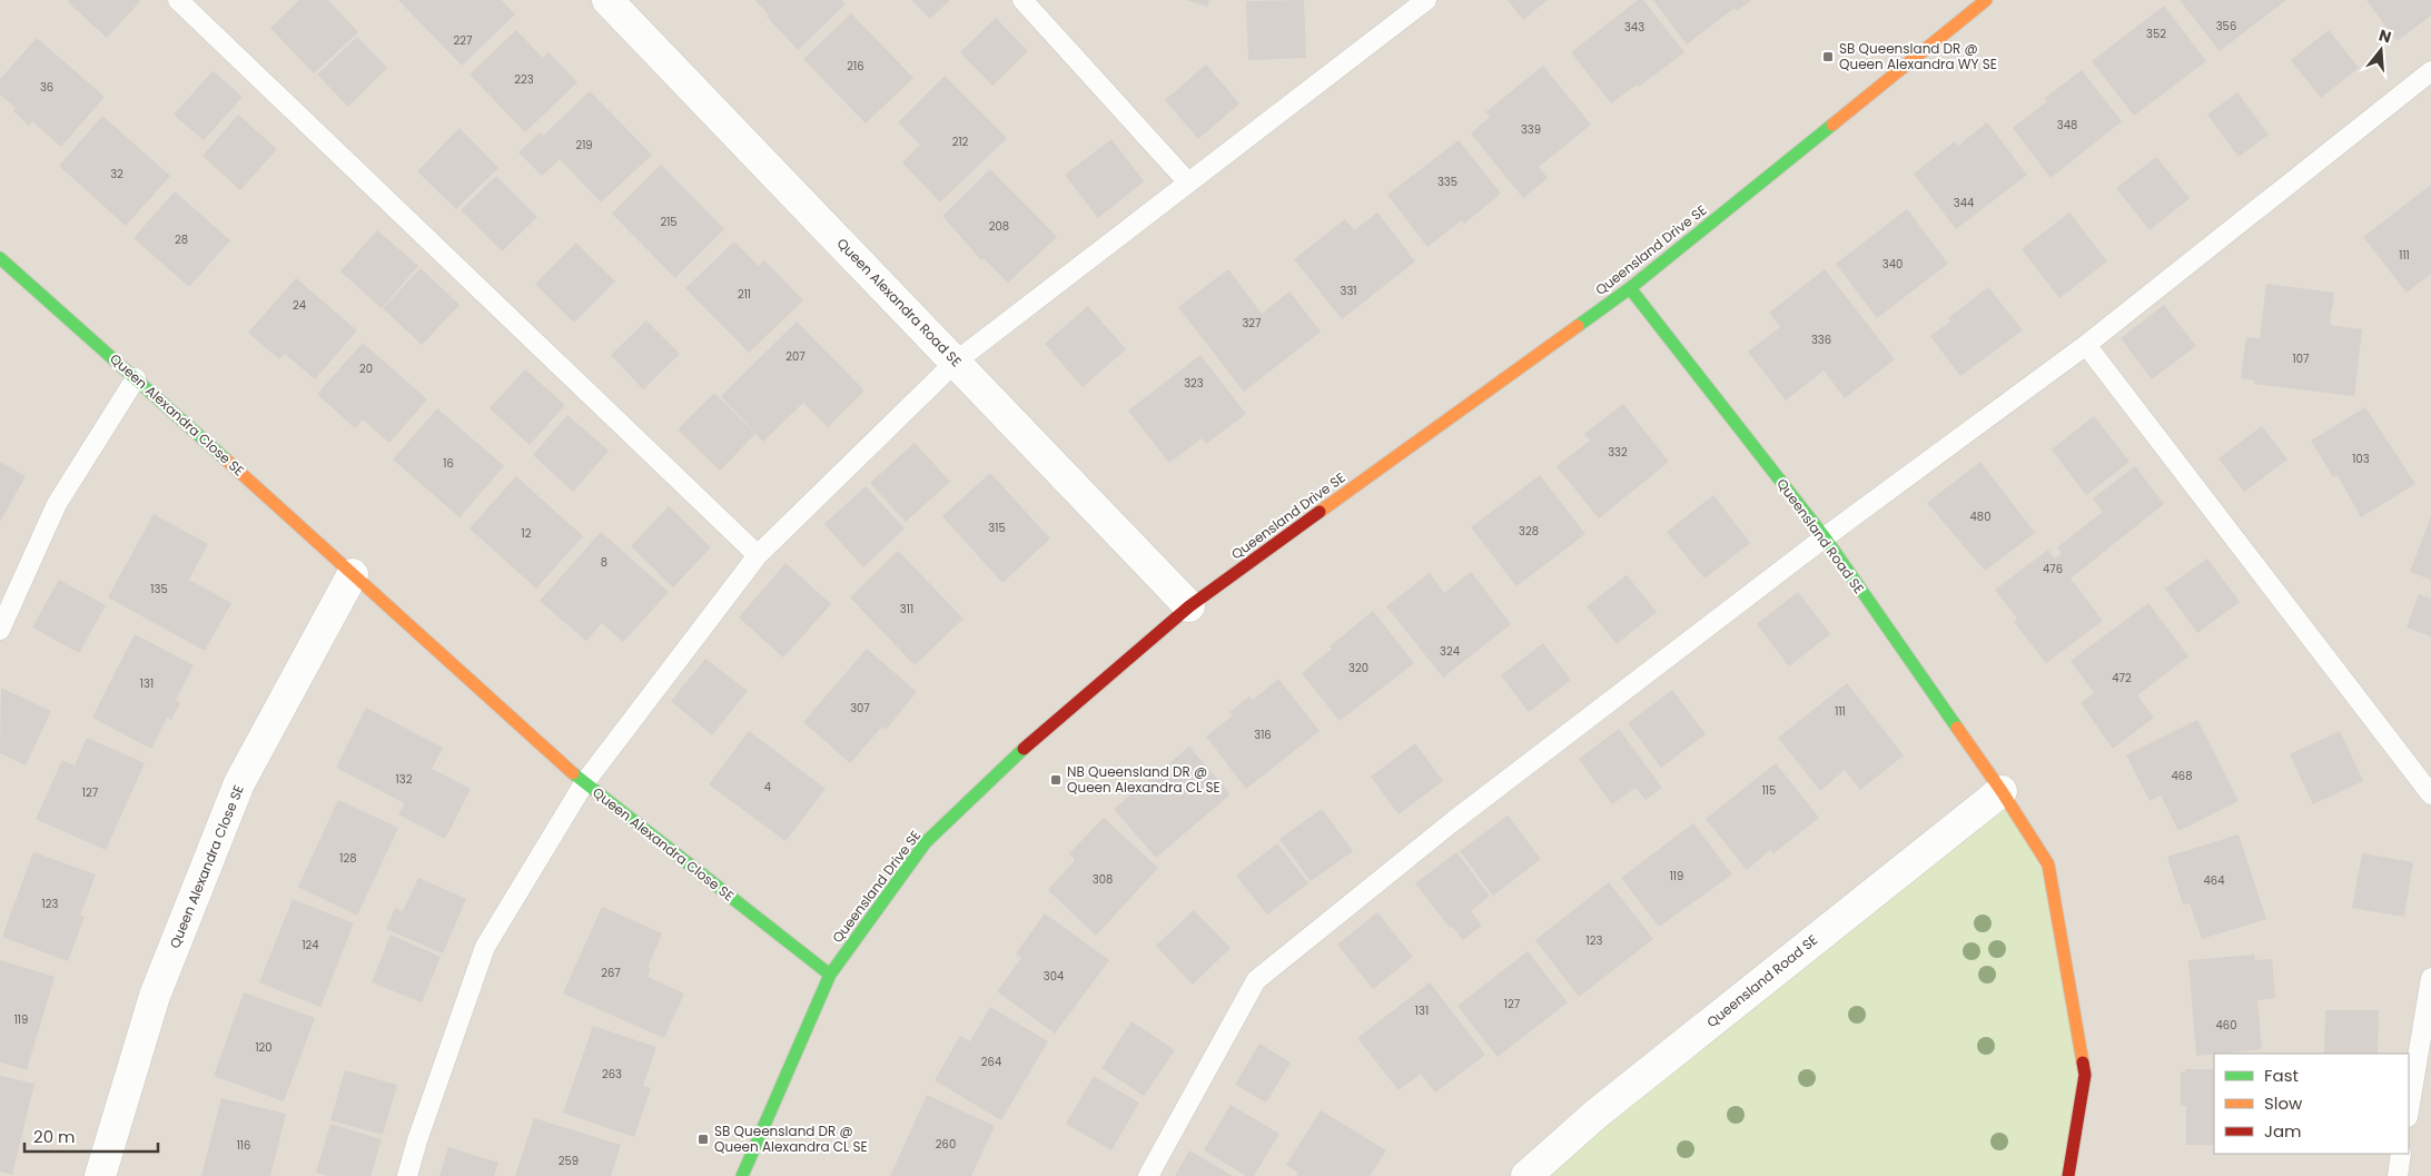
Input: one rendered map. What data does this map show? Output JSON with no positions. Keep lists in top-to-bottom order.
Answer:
{
  "streets": {
    "street": [
      "Queensland Drive SE",
      "Queen Alexandra Road SE",
      "Queen Alexandra Close SE",
      "Queensland Road SE"
    ]
  },
  "crossings": [
    ["Queensland Drive SE", "Queen Alexandra Road SE"],
    ["Queensland Drive SE", "Queen Alexandra Close SE"],
    ["Queensland Drive SE", "Queensland Road SE"]
  ],
  "places": {
    "transit": ["SB Queensland DR @ Queen Alexandra WY SE", "NB Queensland DR @ Queen Alexandra CL SE", "SB Queensland DR @ Queen Alexandra CL SE"]
  },
  "house_numbers": [
    "356",
    "343",
    "352",
    "227",
    "216",
    "223",
    "36",
    "348",
    "339",
    "212",
    "219",
    "32",
    "335",
    "344",
    "215",
    "208",
    "28",
    "111",
    "340",
    "331",
    "211",
    "24",
    "327",
    "336",
    "207",
    "107",
    "20",
    "323",
    "332",
    "103",
    "16",
    "480",
    "315",
    "328",
    "12",
    "8",
    "476",
    "135",
    "311",
    "324",
    "320",
    "472",
    "131",
    "307",
    "111",
    "316",
    "468",
    "132",
    "4",
    "115",
    "127",
    "128",
    "119",
    "308",
    "464",
    "123",
    "123",
    "124",
    "267",
    "304",
    "127",
    "131",
    "119",
    "460",
    "120",
    "264",
    "263",
    "260",
    "116",
    "259"
  ],
  "legend": ["Fast", "Slow", "Jam"],
  "scale_bar": "20 m",
  "north": "top"
}
